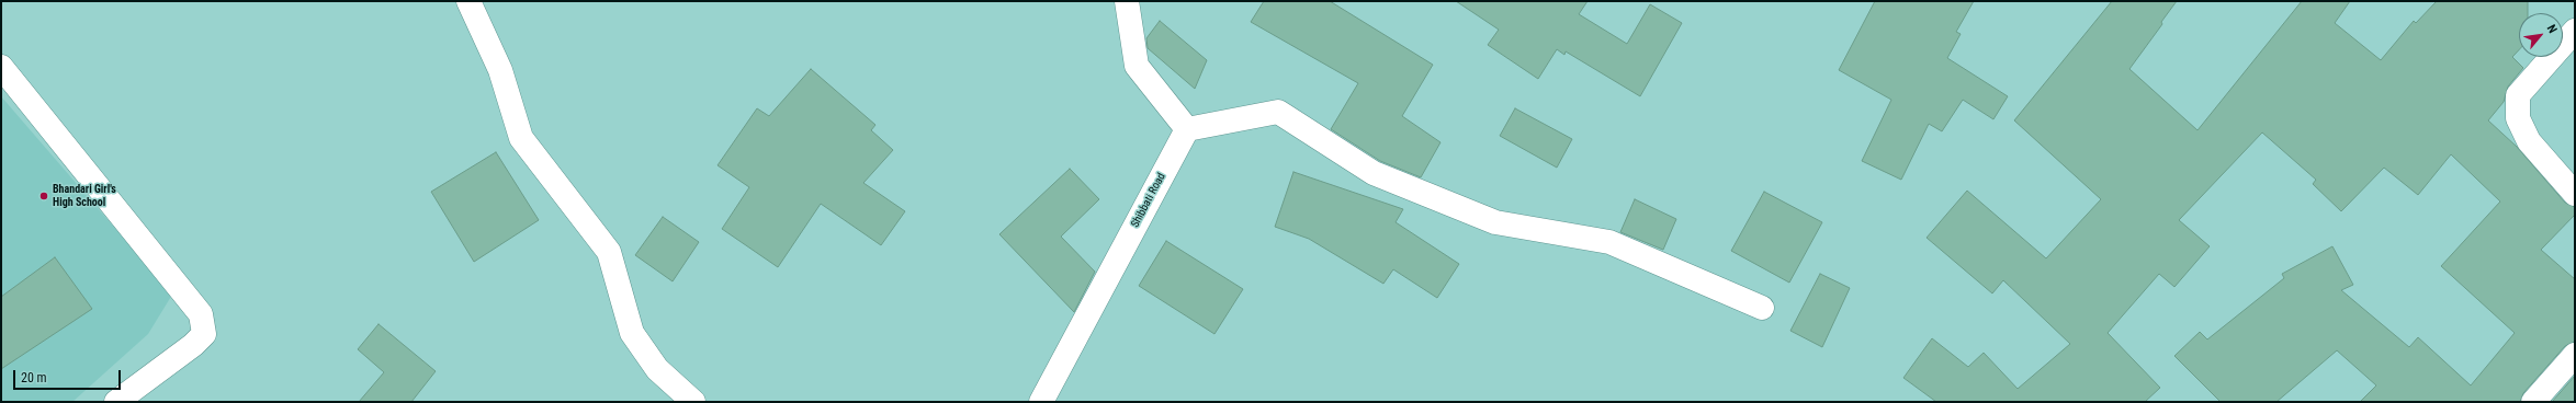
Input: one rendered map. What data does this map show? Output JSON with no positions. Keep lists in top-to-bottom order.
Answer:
{
  "streets": {
    "street": ["Shibbati Road"]
  },
  "places": ["Bhandari Girl's High School"],
  "scale_bar": "20 m",
  "north": "top right"
}
